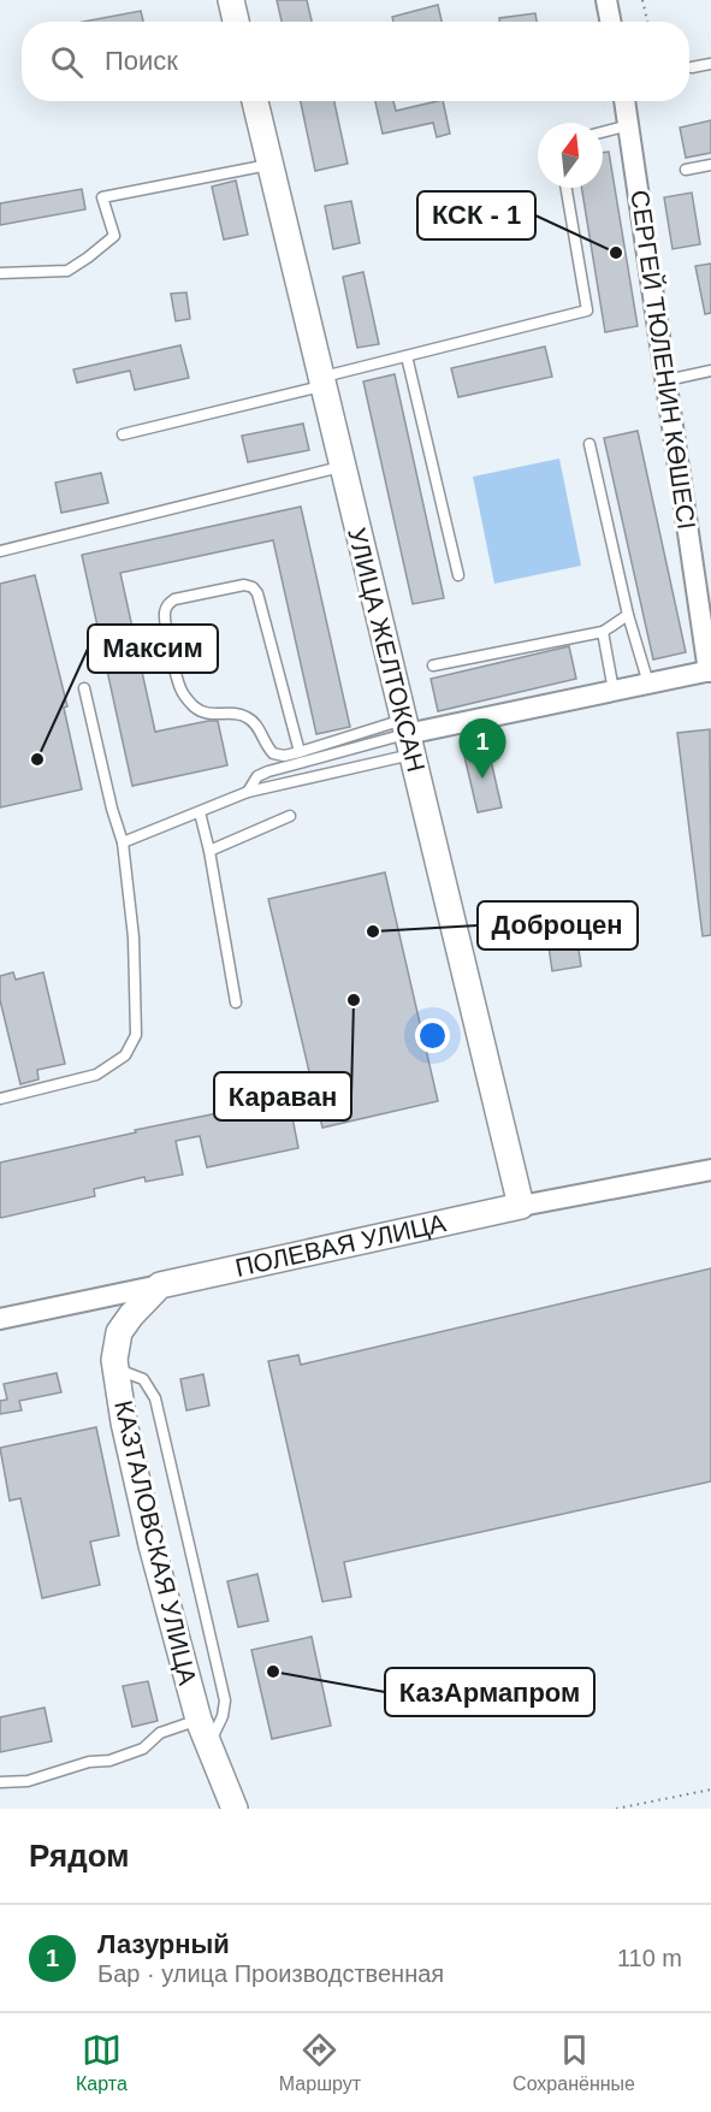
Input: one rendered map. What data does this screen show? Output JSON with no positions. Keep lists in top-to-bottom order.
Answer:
{
  "streets": {
    "street": [
      "СЕРГЕЙ ТЮЛЕНИН КӨШЕСІ",
      "УЛИЦА ЖЕЛТОКСАН",
      "ПОЛЕВАЯ УЛИЦА",
      "КАЗТАЛОВСКАЯ УЛИЦА"
    ]
  },
  "crossings": [
    ["УЛИЦА ЖЕЛТОКСАН", "ПОЛЕВАЯ УЛИЦА"],
    ["ПОЛЕВАЯ УЛИЦА", "КАЗТАЛОВСКАЯ УЛИЦА"]
  ],
  "places": [
    "КСК - 1",
    "Максим",
    "Доброцен",
    "Караван",
    "КазАрмапром"
  ],
  "north": "top",
  "page": {
    "search": "Поиск",
    "pins": "1",
    "heading": "Рядом",
    "list": [
      {
        "mark": "1",
        "name": "Лазурный",
        "note": "Бар · улица Производственная",
        "value": "110 m"
      }
    ],
    "nav": ["Карта", "Маршрут", "Сохранённые"]
  }
}
